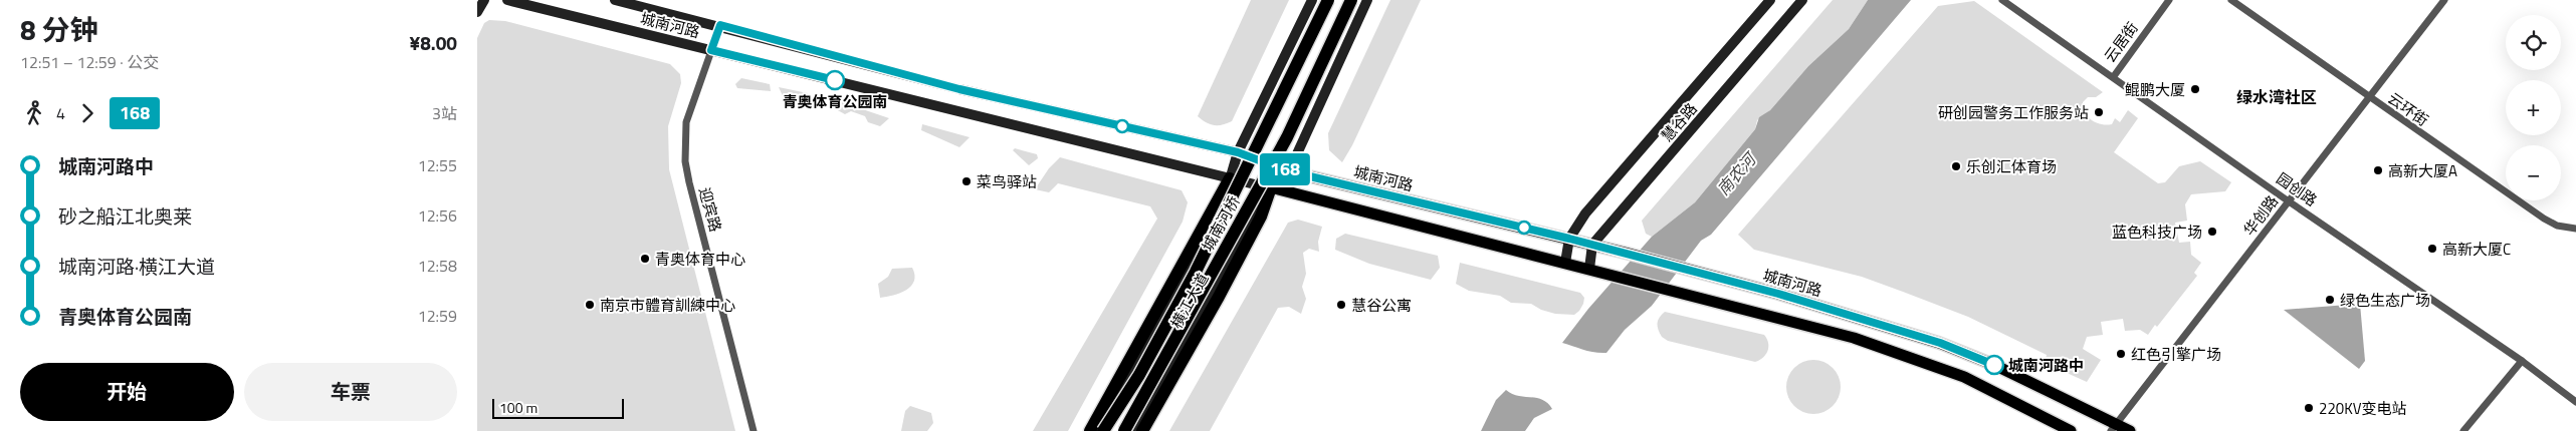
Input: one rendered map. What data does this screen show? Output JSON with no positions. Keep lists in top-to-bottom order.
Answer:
{
  "streets": {
    "highway": ["城南河桥"],
    "main road": ["城南河路", "慧谷路", "横江大道"],
    "street": [
      "云居街",
      "云环街",
      "园创路",
      "迎宾路",
      "华创路"
    ]
  },
  "crossings": [
    ["城南河路", "慧谷路"],
    ["城南河路", "迎宾路"],
    ["城南河路", "华创路"],
    ["城南河路", "横江大道"],
    ["云居街", "园创路"],
    ["云环街", "华创路"],
    ["园创路", "华创路"]
  ],
  "districts": ["绿水湾社区"],
  "water": ["南农河"],
  "places": [
    "青奥体育公园南",
    "鲲鹏大厦",
    "研创园警务工作服务站",
    "乐创汇体育场",
    "高新大厦A",
    "菜鸟驿站",
    "蓝色科技广场",
    "高新大厦C",
    "青奥体育中心",
    "绿色生态广场",
    "南京市體育訓練中心",
    "慧谷公寓",
    "红色引擎广场",
    "城南河路中",
    "220KV变电站"
  ],
  "lines": ["bus line 168"],
  "scale_bar": "100 m",
  "page": {
    "heading": ["8 分钟", "12:51 – 12:59 · 公交", "¥8.00"],
    "on_map": "168",
    "map_buttons": ["+", "−"],
    "legs": ["4", "168", "3站"],
    "list": [
      {
        "name": "城南河路中",
        "value": "12:55"
      },
      {
        "name": "砂之船江北奥莱",
        "value": "12:56"
      },
      {
        "name": "城南河路·横江大道",
        "value": "12:58"
      },
      {
        "name": "青奥体育公园南",
        "value": "12:59"
      }
    ],
    "buttons": ["开始", "车票"],
    "scale": "100 m"
  }
}
